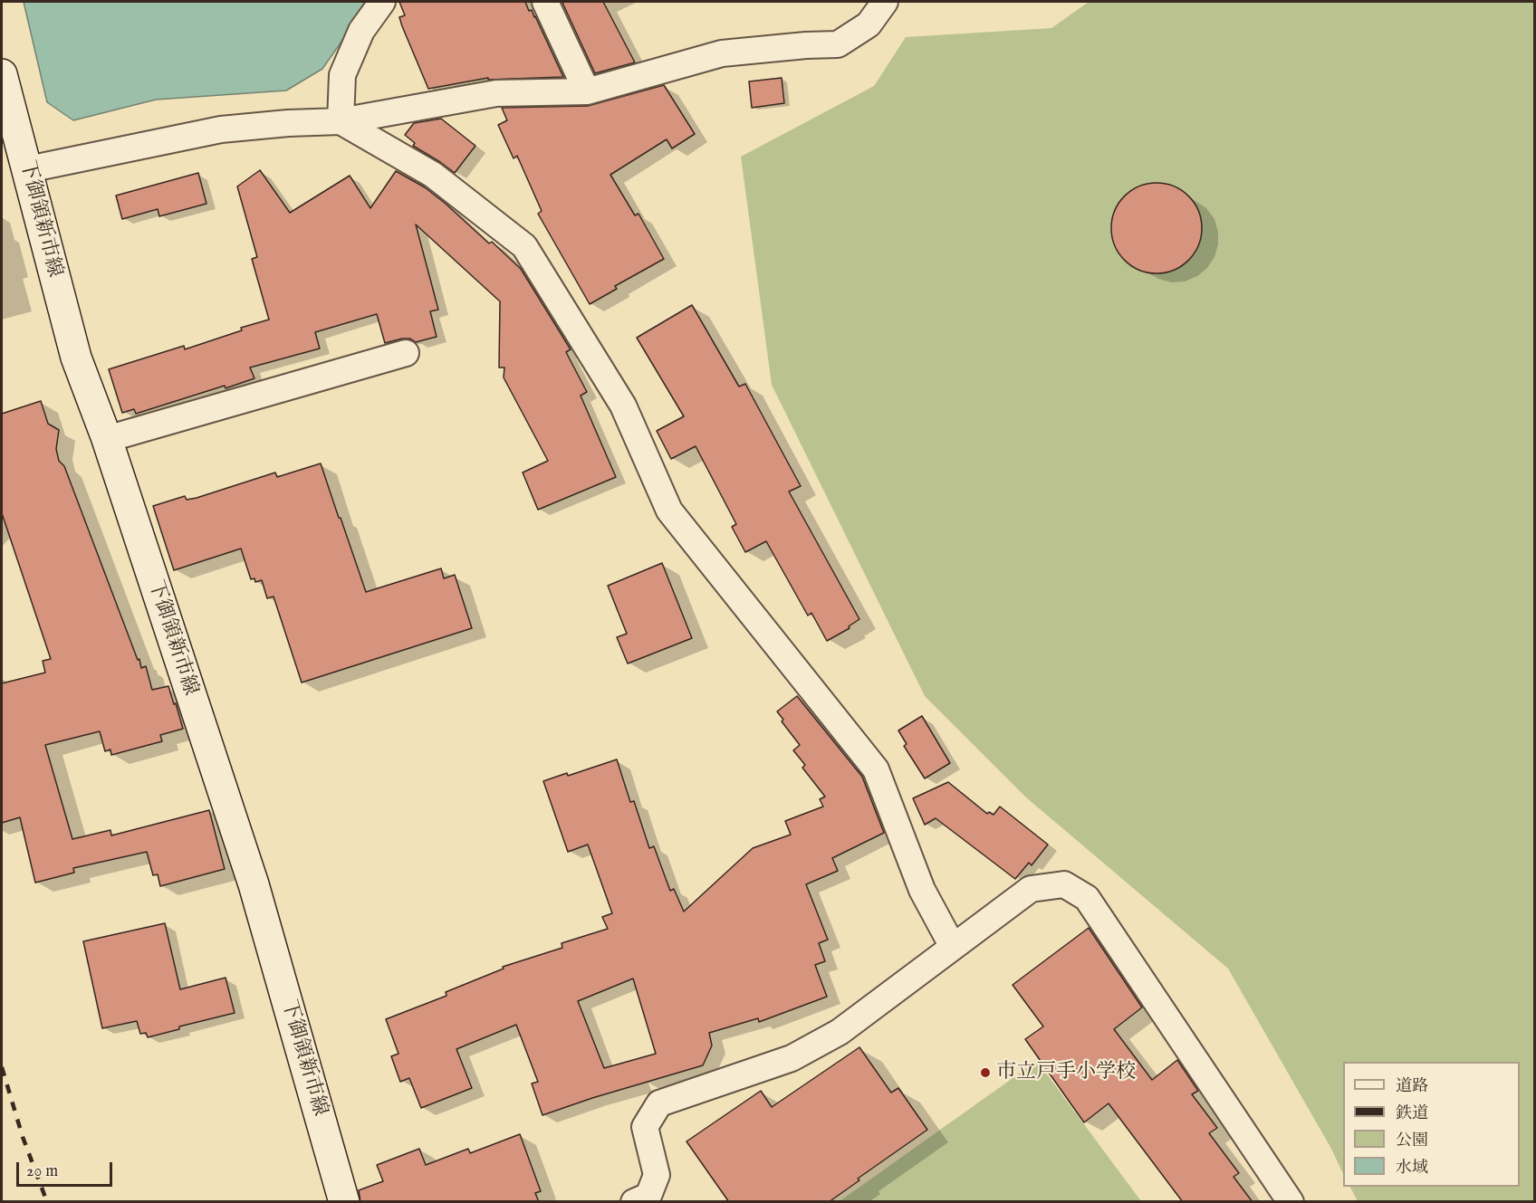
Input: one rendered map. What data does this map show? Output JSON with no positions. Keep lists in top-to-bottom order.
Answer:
{
  "streets": {
    "main road": ["下御領新市線"]
  },
  "places": ["市立戸手小学校"],
  "legend": [
    "道路",
    "鉄道",
    "公園",
    "水域"
  ],
  "scale_bar": "20 m"
}
